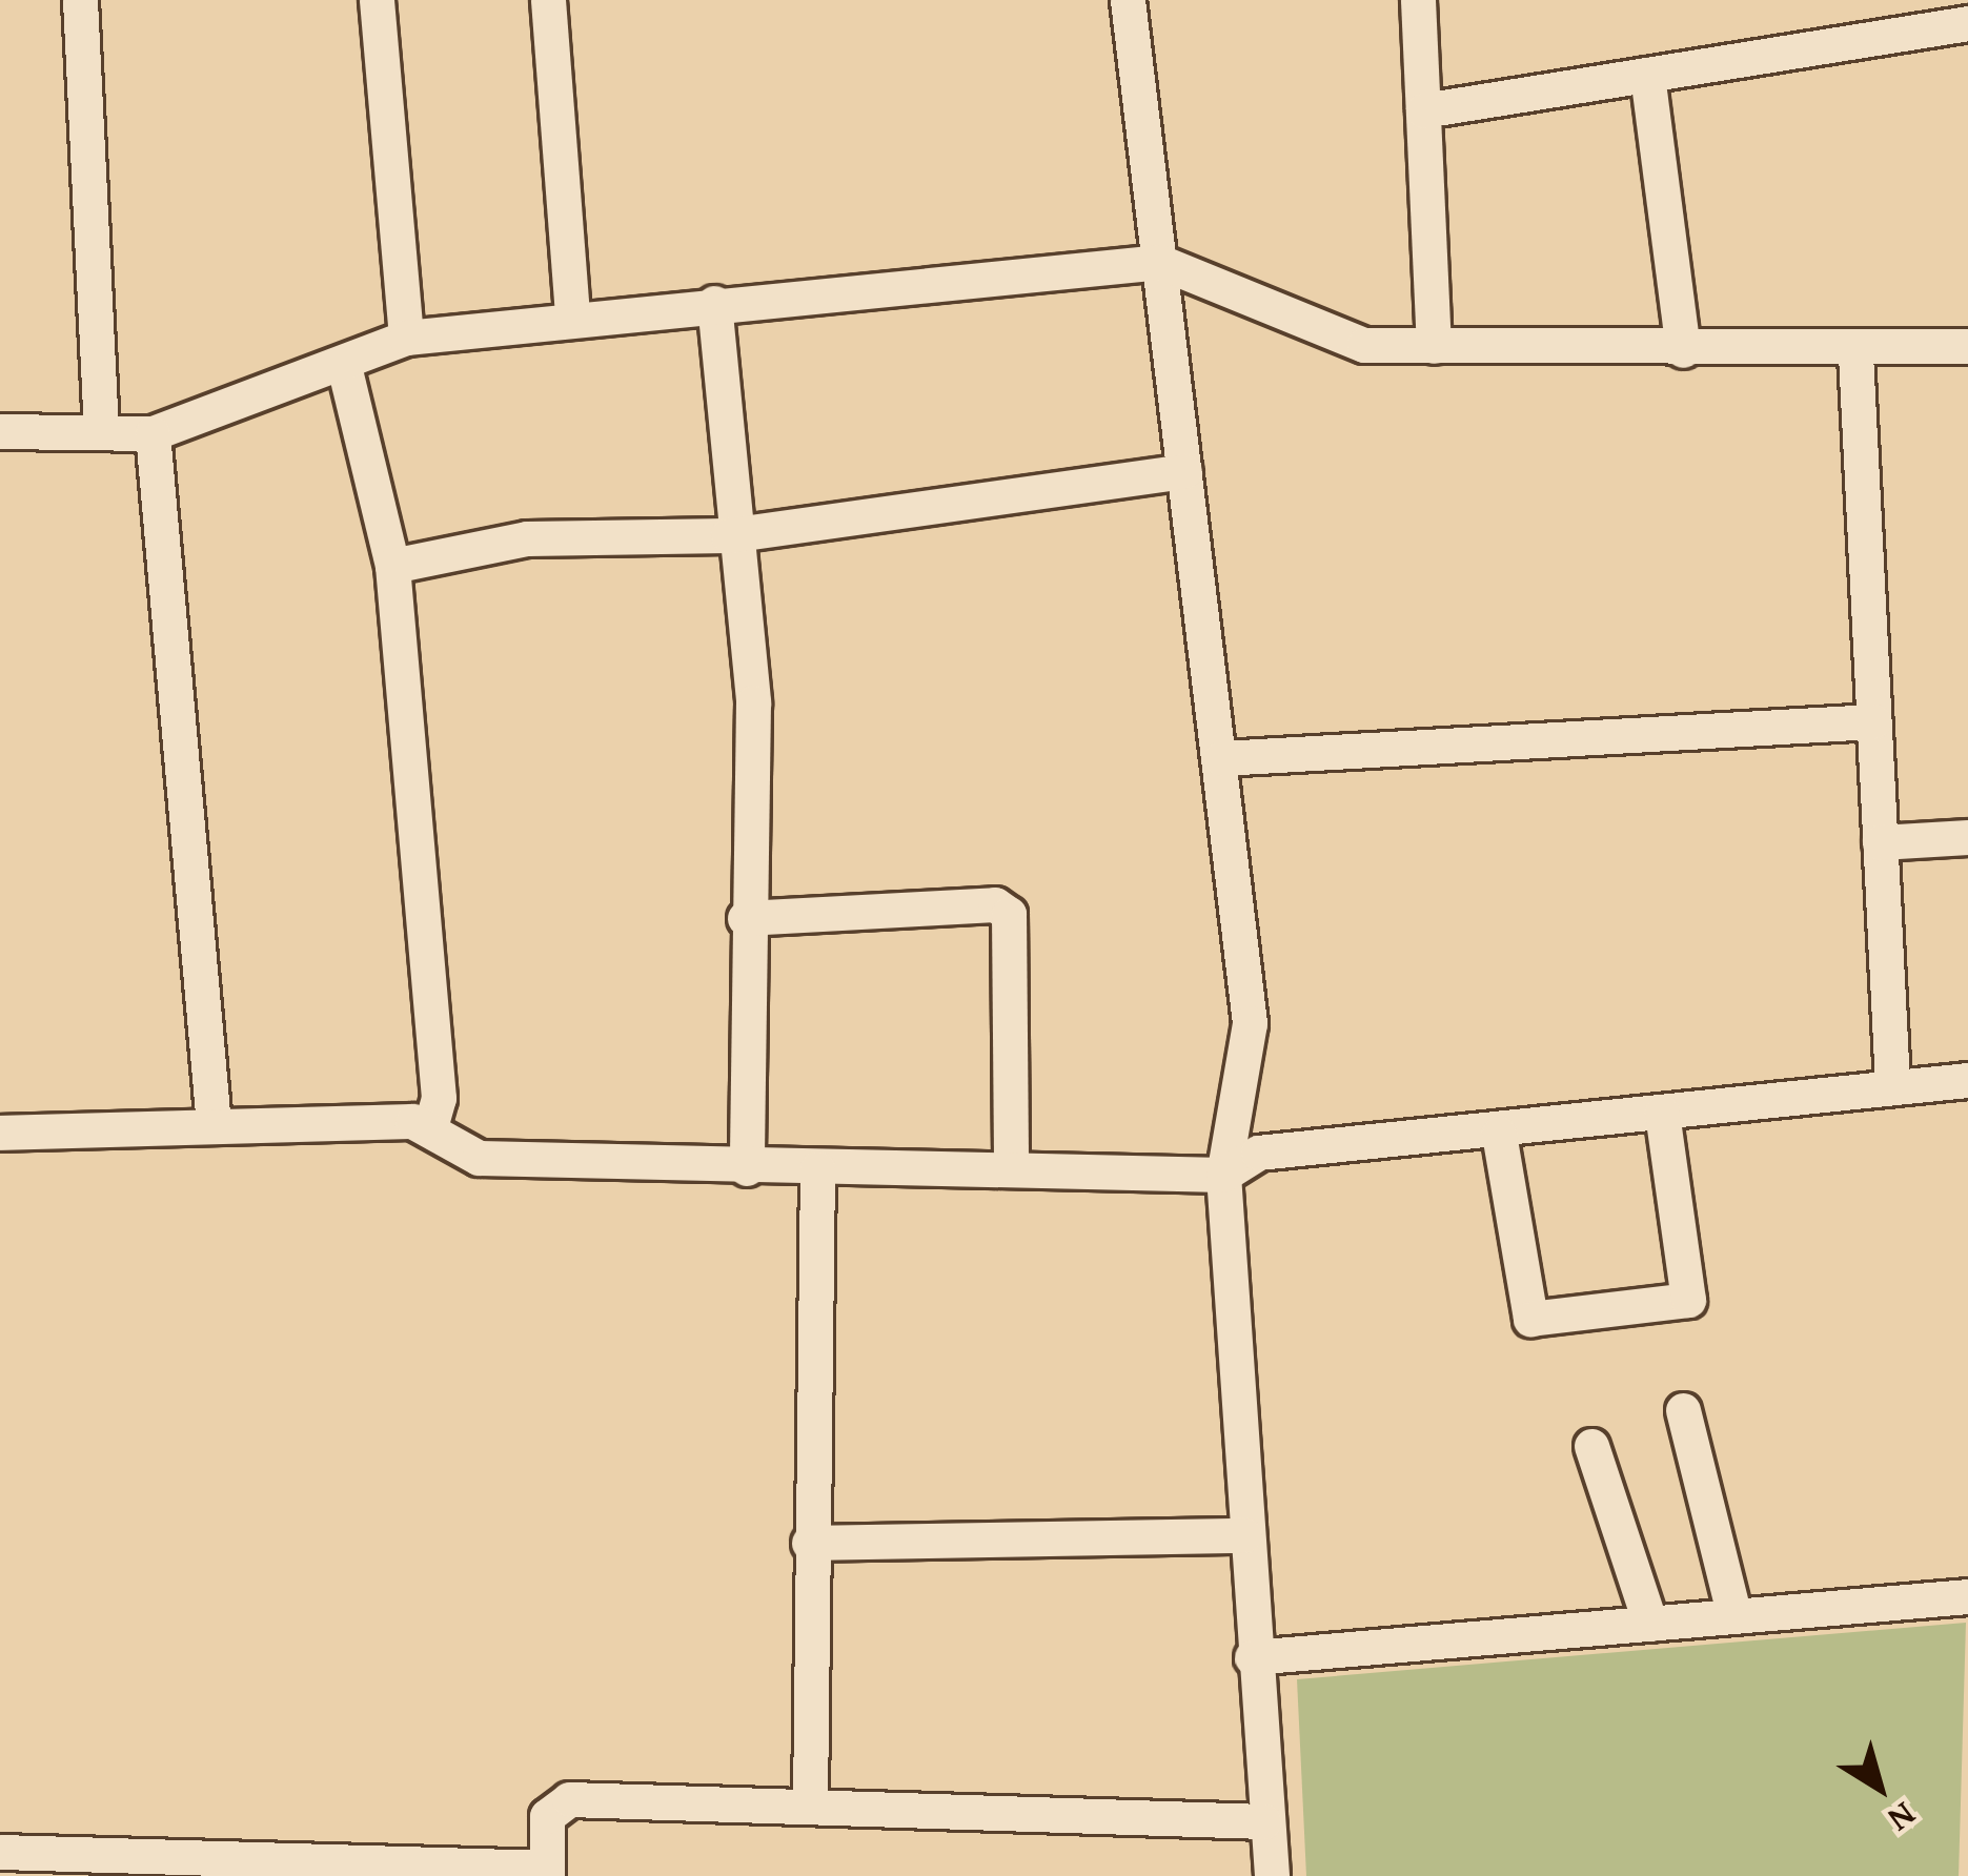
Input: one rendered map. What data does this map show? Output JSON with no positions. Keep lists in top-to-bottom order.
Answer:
{
  "north": "bottom right"
}
